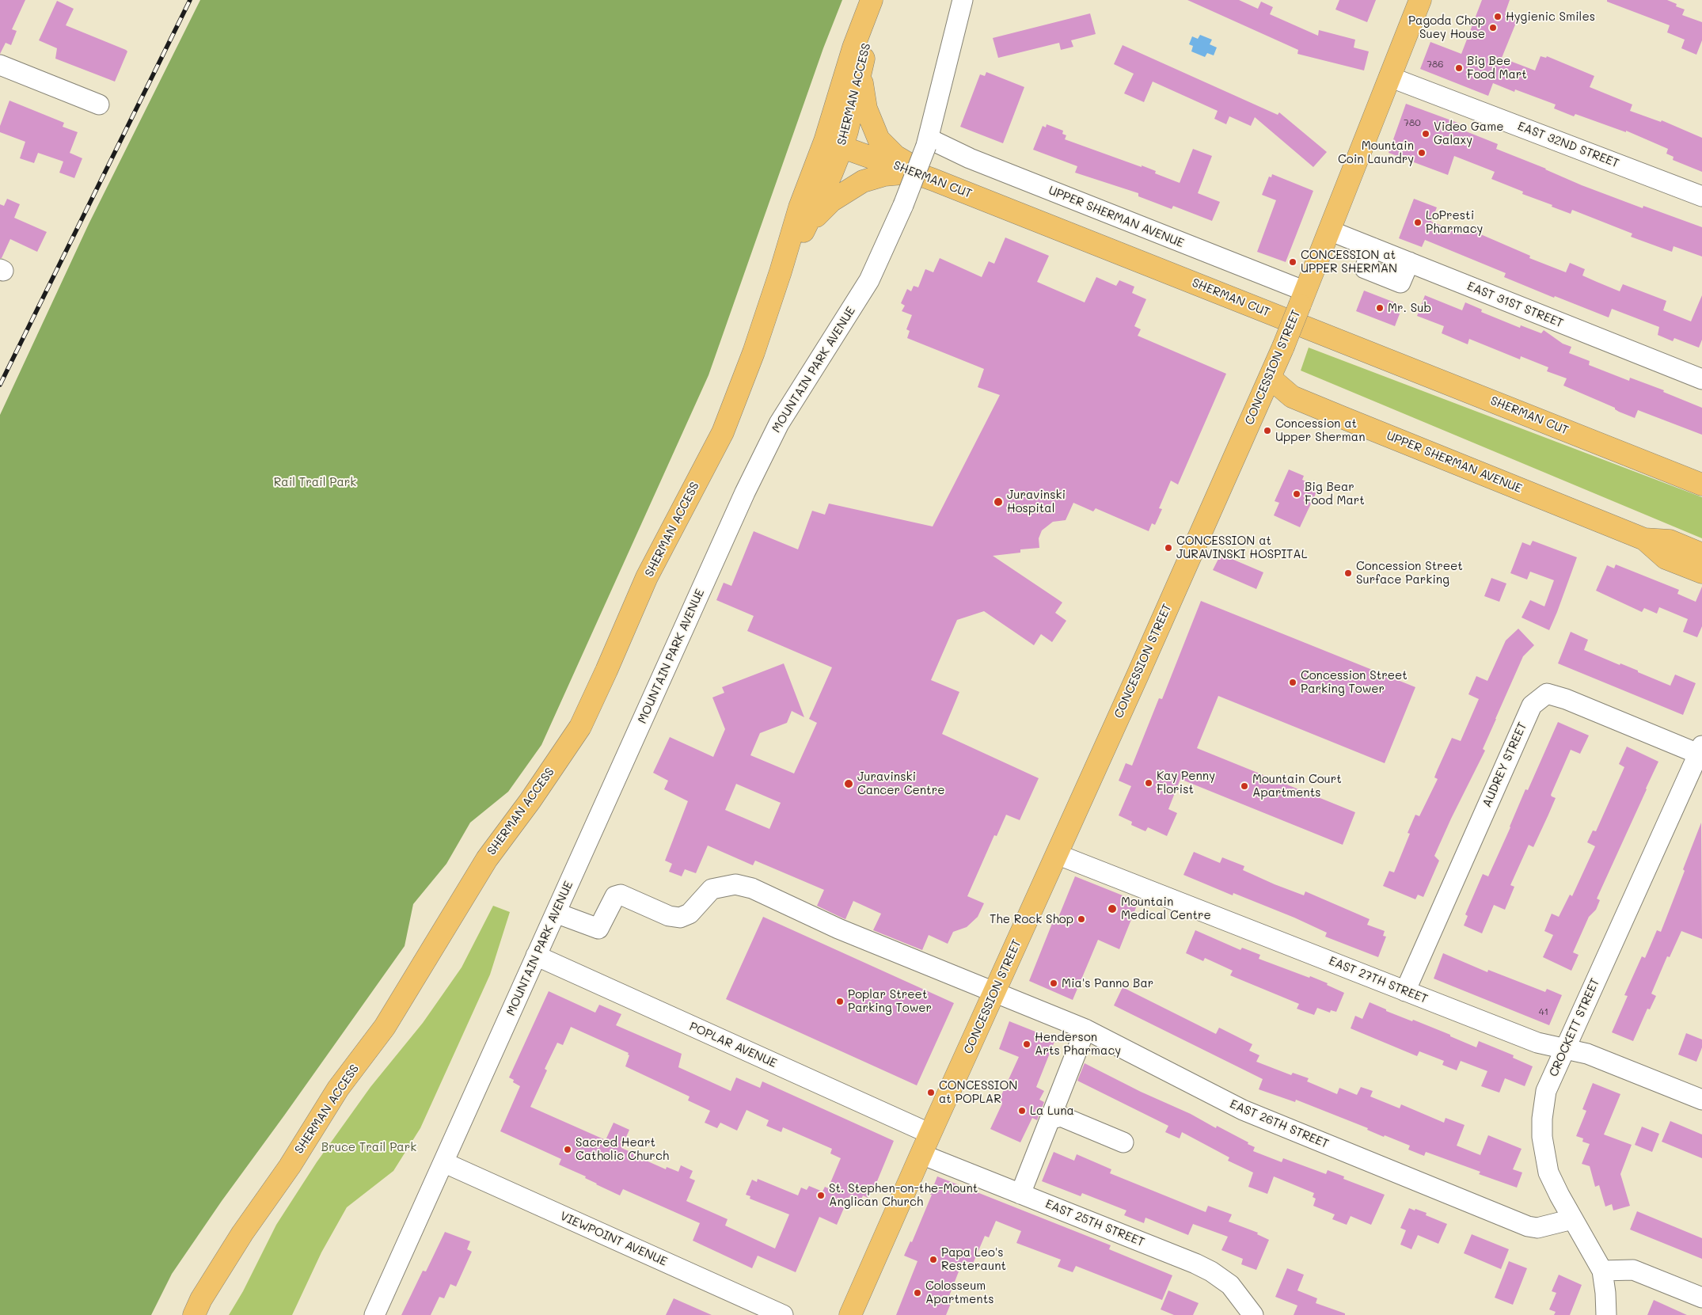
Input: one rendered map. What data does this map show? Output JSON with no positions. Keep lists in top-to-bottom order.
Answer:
{
  "streets": {
    "main road": [
      "SHERMAN ACCESS",
      "SHERMAN CUT",
      "UPPER SHERMAN AVENUE",
      "CONCESSION STREET"
    ],
    "street": [
      "EAST 32ND STREET",
      "EAST 31ST STREET",
      "MOUNTAIN PARK AVENUE",
      "AUDREY STREET",
      "EAST 27TH STREET",
      "CROCKETT STREET",
      "POPLAR AVENUE",
      "EAST 26TH STREET",
      "EAST 25TH STREET",
      "VIEWPOINT AVENUE"
    ]
  },
  "crossings": [
    ["SHERMAN ACCESS", "SHERMAN CUT"],
    ["EAST 32ND STREET", "CONCESSION STREET"],
    ["UPPER SHERMAN AVENUE", "CONCESSION STREET"],
    ["UPPER SHERMAN AVENUE", "MOUNTAIN PARK AVENUE"],
    ["EAST 31ST STREET", "CONCESSION STREET"],
    ["CONCESSION STREET", "EAST 27TH STREET"],
    ["CONCESSION STREET", "POPLAR AVENUE"],
    ["CONCESSION STREET", "EAST 26TH STREET"],
    ["CONCESSION STREET", "EAST 25TH STREET"],
    ["MOUNTAIN PARK AVENUE", "POPLAR AVENUE"],
    ["MOUNTAIN PARK AVENUE", "EAST 26TH STREET"],
    ["MOUNTAIN PARK AVENUE", "VIEWPOINT AVENUE"],
    ["AUDREY STREET", "EAST 27TH STREET"],
    ["AUDREY STREET", "CROCKETT STREET"],
    ["EAST 27TH STREET", "CROCKETT STREET"],
    ["CROCKETT STREET", "EAST 26TH STREET"]
  ],
  "parks": ["Rail Trail Park", "Bruce Trail Park"],
  "places": [
    "Hygienic Smiles",
    "Pagoda Chop Suey House",
    "Big Bee Food Mart",
    "Video Game Galaxy",
    "Mountain Coin Laundry",
    "LoPresti Pharmacy",
    "CONCESSION at UPPER SHERMAN",
    "Mr. Sub",
    "Concession at Upper Sherman",
    "Big Bear Food Mart",
    "Juravinski Hospital",
    "CONCESSION at JURAVINSKI HOSPITAL",
    "Concession Street Surface Parking",
    "Concession Street Parking Tower",
    "Kay Penny Florist",
    "Juravinski Cancer Centre",
    "Mountain Court Apartments",
    "Mountain Medical Centre",
    "The Rock Shop",
    "Mia's Panno Bar",
    "Poplar Street Parking Tower",
    "Henderson Arts Pharmacy",
    "CONCESSION at POPLAR",
    "La Luna",
    "Sacred Heart Catholic Church",
    "St. Stephen-on-the-Mount Anglican Church",
    "Papa Leo's Resteraunt",
    "Colosseum Apartments"
  ],
  "house_numbers": ["786", "780", "41"]
}
